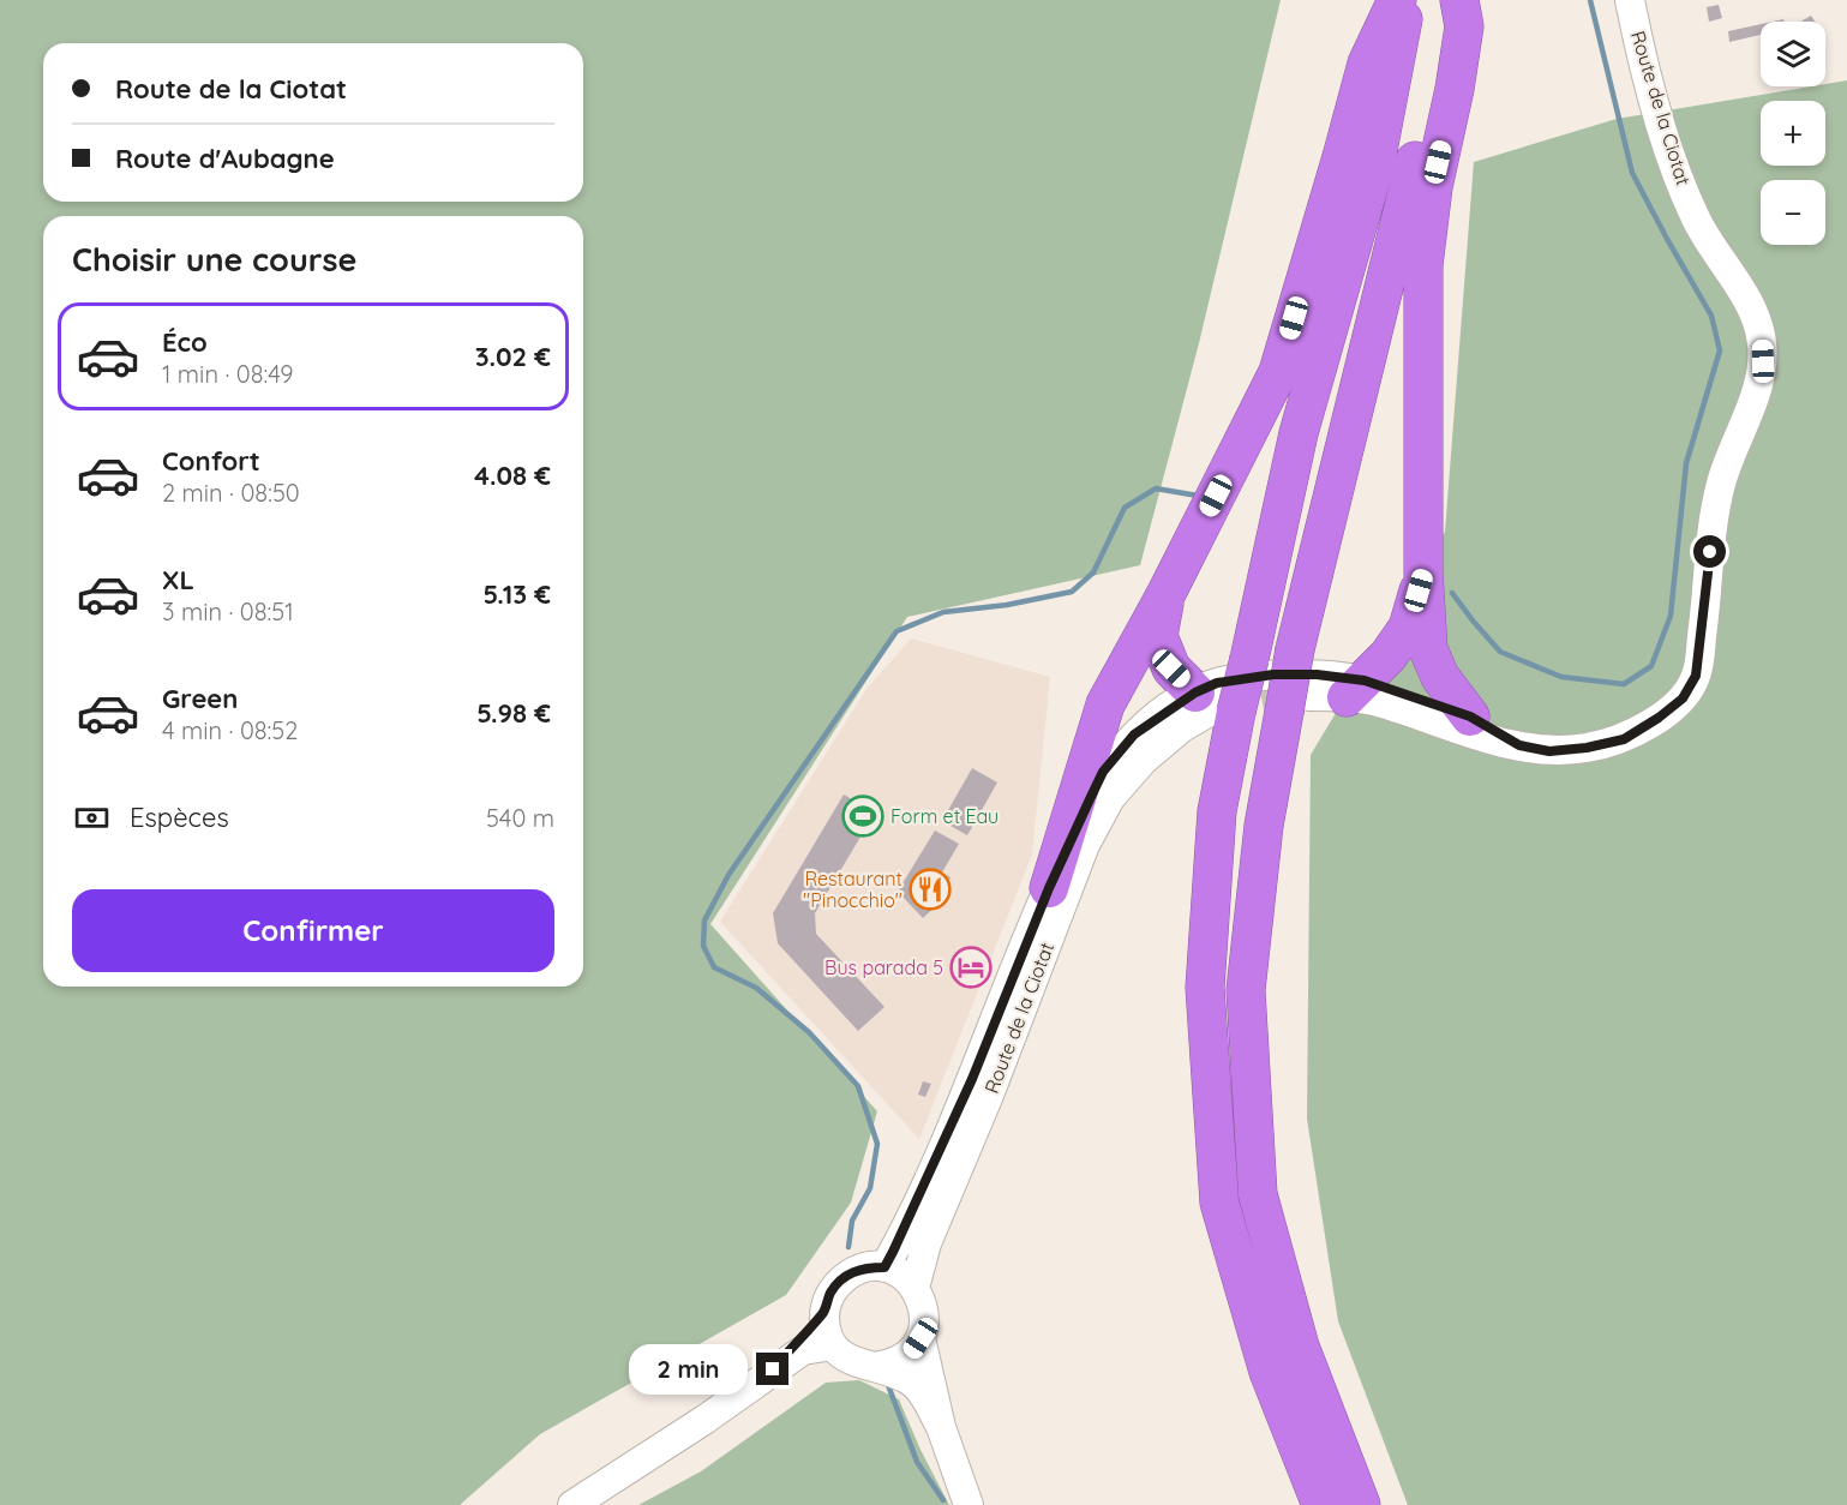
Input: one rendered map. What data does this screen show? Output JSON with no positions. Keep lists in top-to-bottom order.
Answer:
{
  "streets": {
    "main road": ["Route de la Ciotat"]
  },
  "places": {
    "sports": ["Form et Eau"],
    "restaurant": ["Restaurant \"Pinocchio\""],
    "hotel": ["Bus parada 5"]
  },
  "page": {
    "map_buttons": ["+", "−"],
    "banner": ["Route de la Ciotat", "Route d'Aubagne"],
    "heading": "Choisir une course",
    "list": [
      {
        "name": "Éco",
        "note": "1 min · 08:49",
        "value": "3.02 €"
      },
      {
        "name": "Confort",
        "note": "2 min · 08:50",
        "value": "4.08 €"
      },
      {
        "name": "XL",
        "note": "3 min · 08:51",
        "value": "5.13 €"
      },
      {
        "name": "Green",
        "note": "4 min · 08:52",
        "value": "5.98 €"
      }
    ],
    "pay": ["Espèces", "540 m"],
    "buttons": "Confirmer",
    "bubble": "2 min"
  }
}
